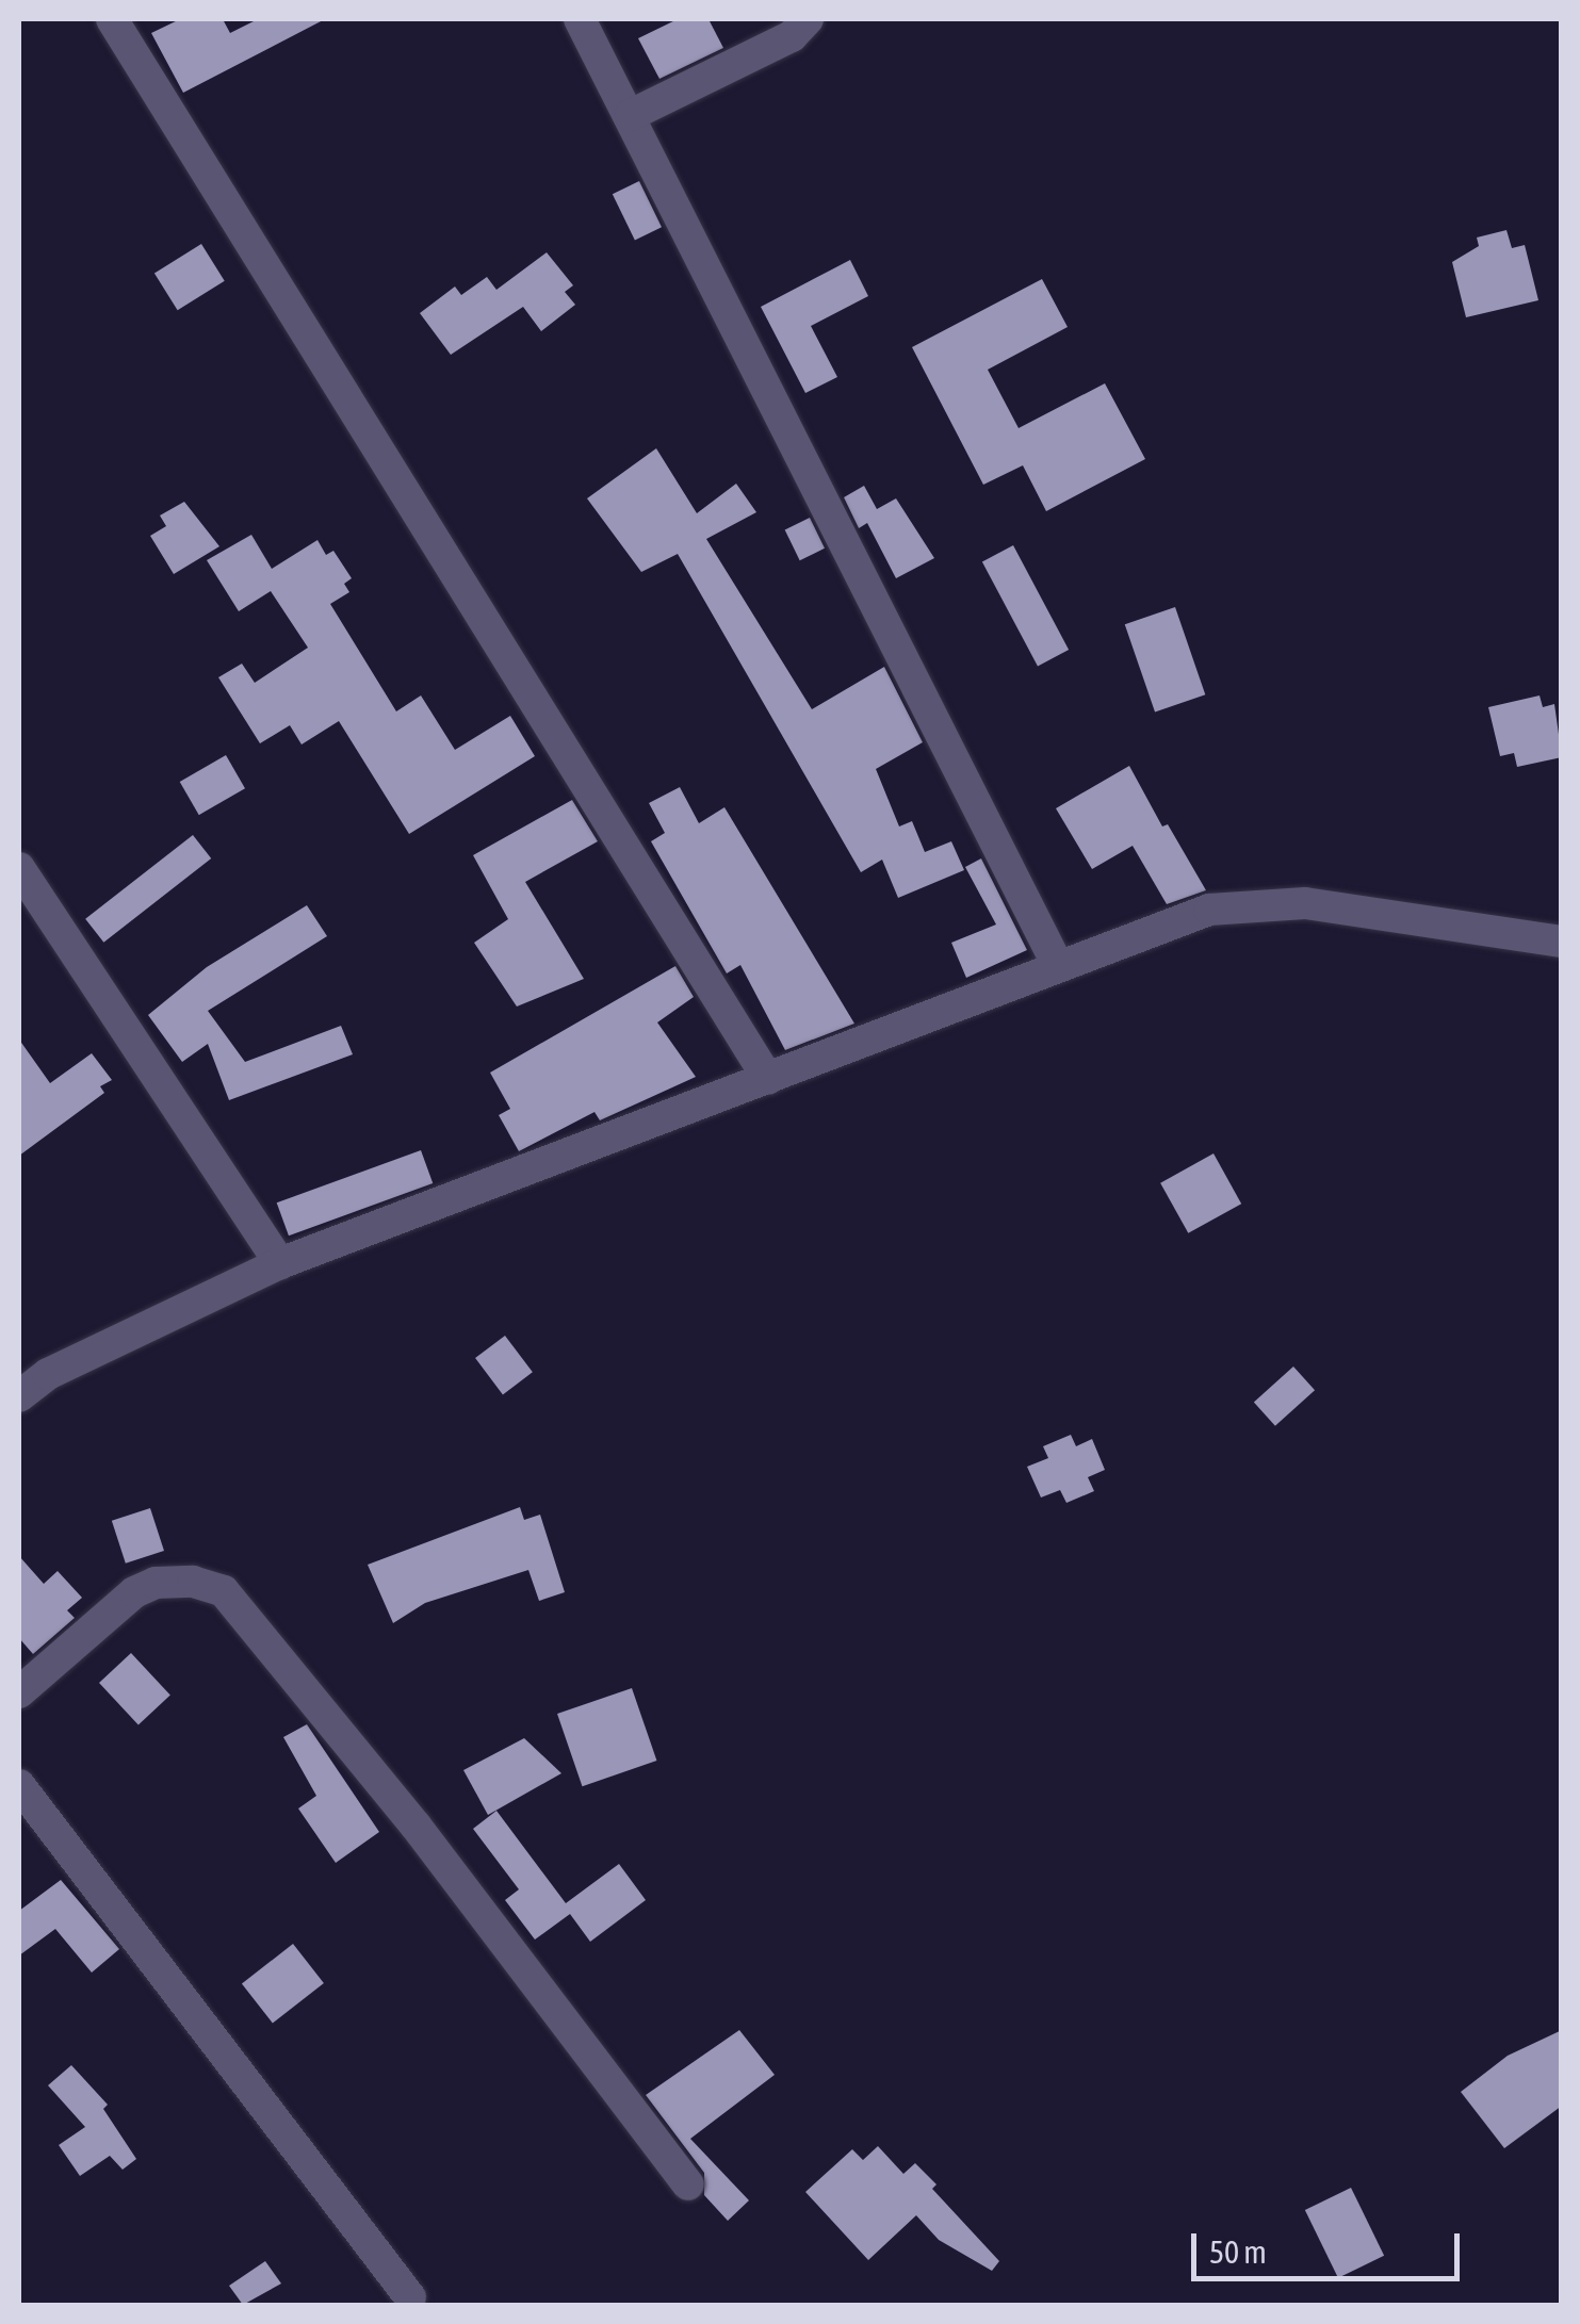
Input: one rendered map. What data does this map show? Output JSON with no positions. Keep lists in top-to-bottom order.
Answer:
{
  "scale_bar": "50 m"
}
